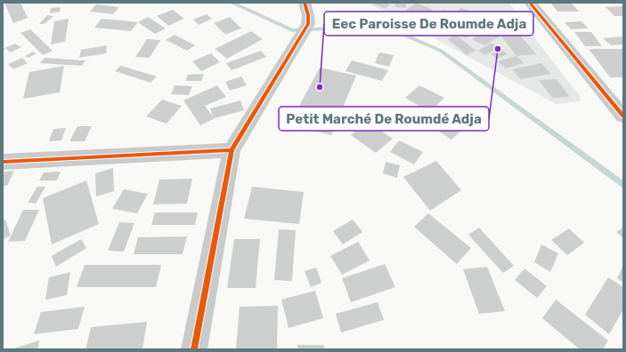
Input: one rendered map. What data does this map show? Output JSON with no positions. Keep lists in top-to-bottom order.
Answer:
{
  "places": ["Petit Marché De Roumdé Adja", "Eec Paroisse De Roumde Adja"]
}
